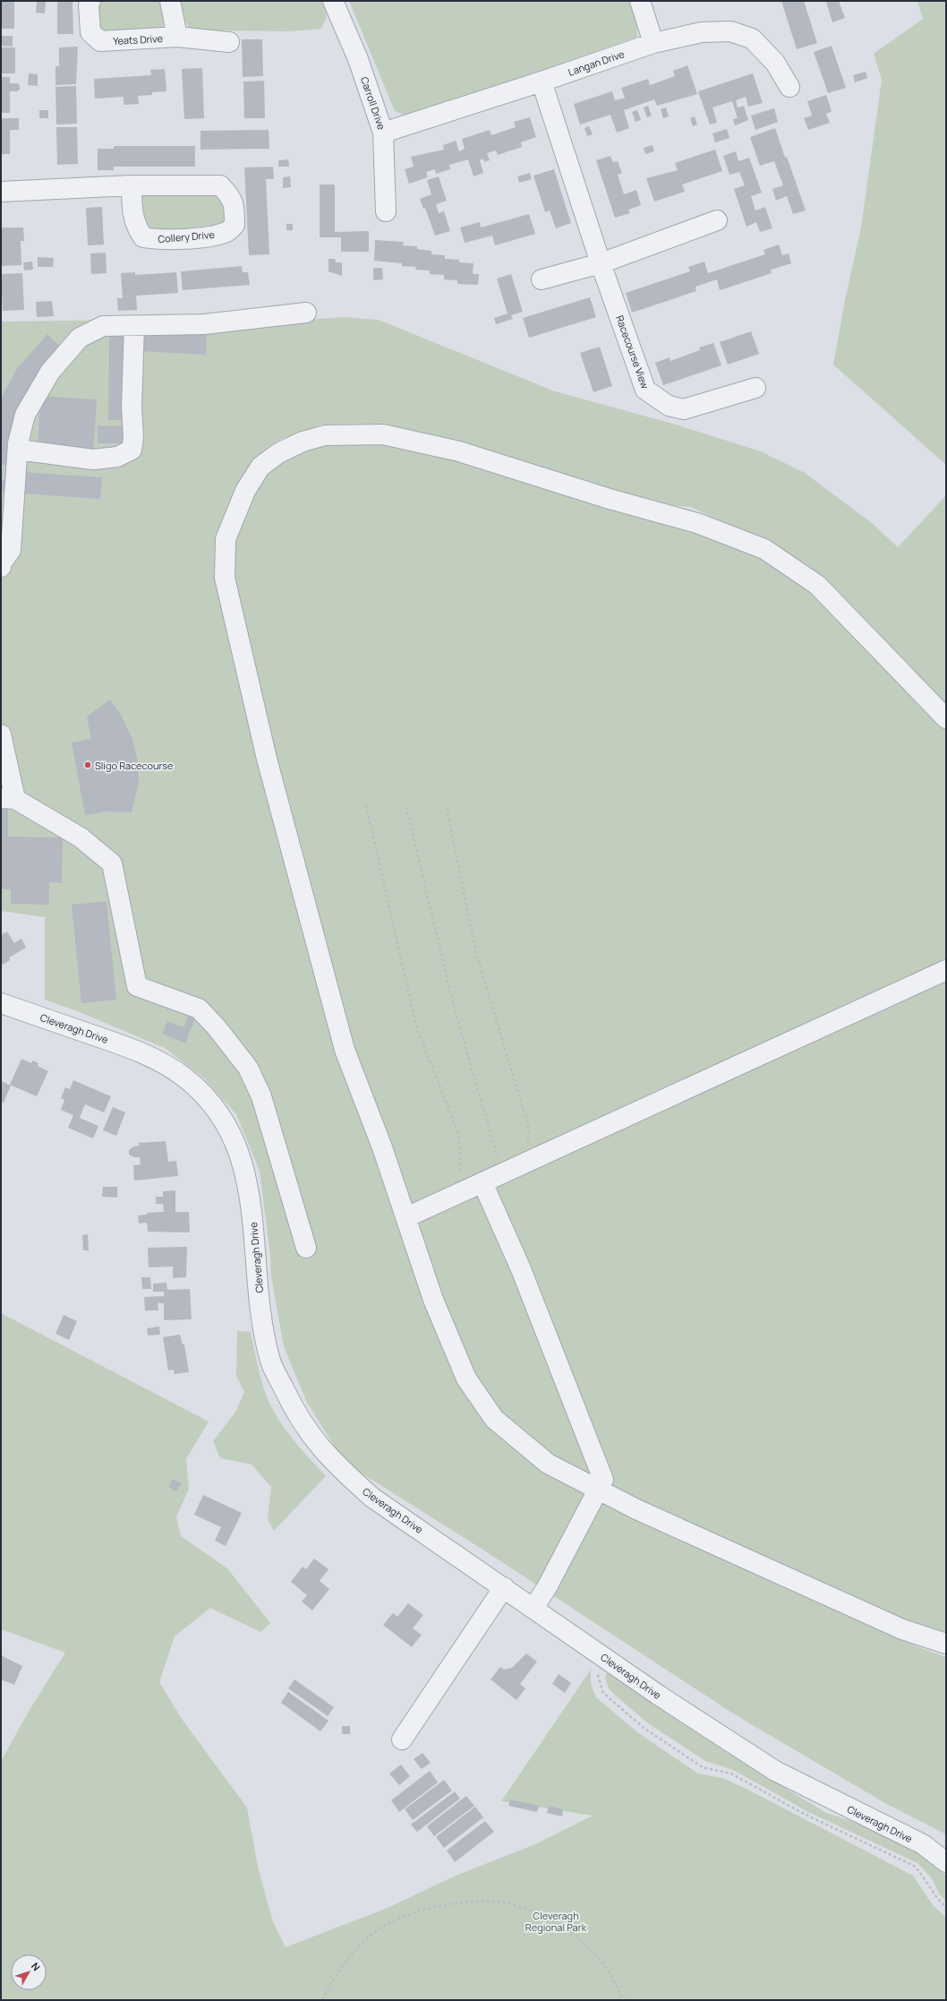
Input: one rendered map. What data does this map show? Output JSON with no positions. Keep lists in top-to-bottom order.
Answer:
{
  "streets": {
    "street": [
      "Yeats Drive",
      "Langan Drive",
      "Carroll Drive",
      "Collery Drive",
      "Racecourse View",
      "Cleveragh Drive"
    ]
  },
  "crossings": [
    ["Langan Drive", "Carroll Drive"],
    ["Langan Drive", "Racecourse View"]
  ],
  "parks": ["Cleveragh Regional Park"],
  "places": ["Sligo Racecourse"],
  "north": "top right"
}
